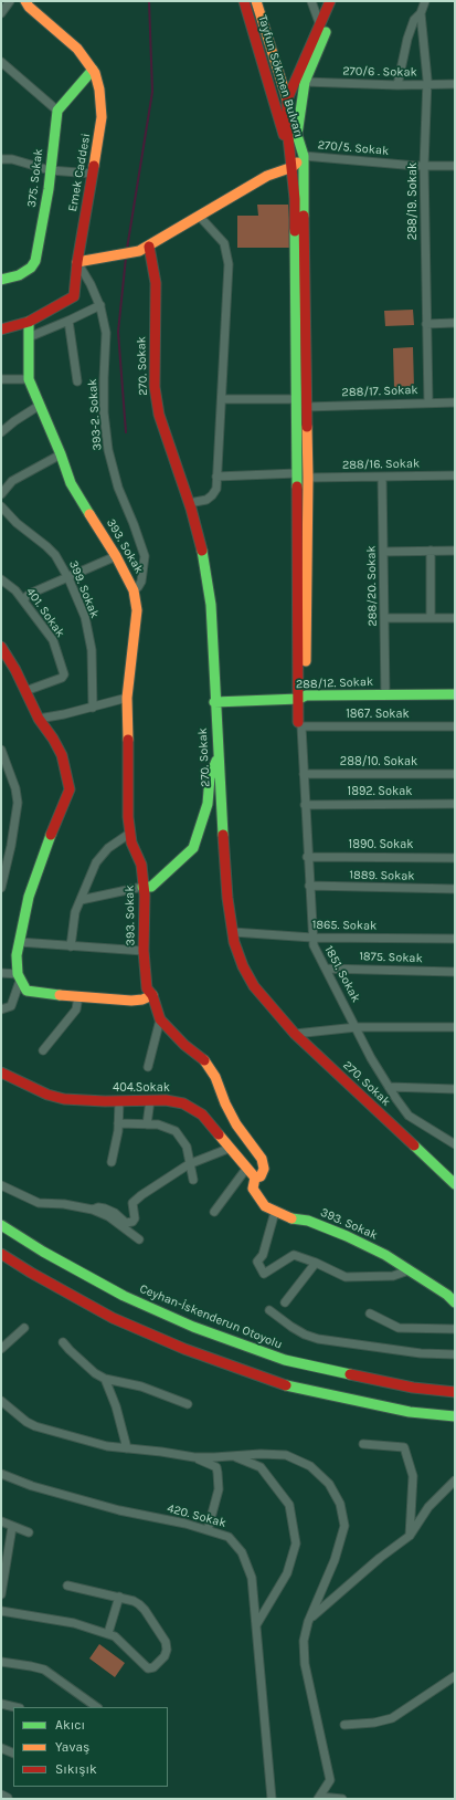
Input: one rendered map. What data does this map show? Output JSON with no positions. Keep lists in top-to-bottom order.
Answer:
{
  "streets": {
    "main road": [
      "Tayfun Sökmen Bulvarı",
      "Emek Caddesi",
      "375. Sokak",
      "270. Sokak",
      "393. Sokak",
      "288/12. Sokak",
      "404.Sokak",
      "Ceyhan-İskenderun Otoyolu"
    ],
    "street": [
      "270/6 . Sokak",
      "270/5. Sokak",
      "288/19. Sokak",
      "288/17. Sokak",
      "393-2. Sokak",
      "288/16. Sokak",
      "288/20. Sokak",
      "399. Sokak",
      "401. Sokak",
      "1867. Sokak",
      "288/10. Sokak",
      "1892. Sokak",
      "1890. Sokak",
      "1889. Sokak",
      "1865. Sokak",
      "1875. Sokak",
      "1851. Sokak",
      "420. Sokak"
    ]
  },
  "crossings": [
    ["270/6 . Sokak", "288/19. Sokak"],
    ["Tayfun Sökmen Bulvarı", "270/5. Sokak"],
    ["Tayfun Sökmen Bulvarı", "288/17. Sokak"],
    ["Tayfun Sökmen Bulvarı", "288/16. Sokak"],
    ["Tayfun Sökmen Bulvarı", "288/12. Sokak"],
    ["270/5. Sokak", "288/19. Sokak"],
    ["Emek Caddesi", "393-2. Sokak"],
    ["Emek Caddesi", "393. Sokak"],
    ["288/19. Sokak", "288/17. Sokak"],
    ["270. Sokak", "288/12. Sokak"],
    ["270. Sokak", "1865. Sokak"],
    ["393-2. Sokak", "393. Sokak"],
    ["288/16. Sokak", "288/20. Sokak"],
    ["393. Sokak", "404.Sokak"],
    ["288/20. Sokak", "288/12. Sokak"],
    ["1867. Sokak", "1851. Sokak"],
    ["288/10. Sokak", "1851. Sokak"],
    ["1892. Sokak", "1851. Sokak"],
    ["1890. Sokak", "1851. Sokak"],
    ["1889. Sokak", "1851. Sokak"],
    ["1865. Sokak", "1851. Sokak"],
    ["1875. Sokak", "1851. Sokak"]
  ],
  "legend": ["Akıcı", "Yavaş", "Sıkışık"]
}
